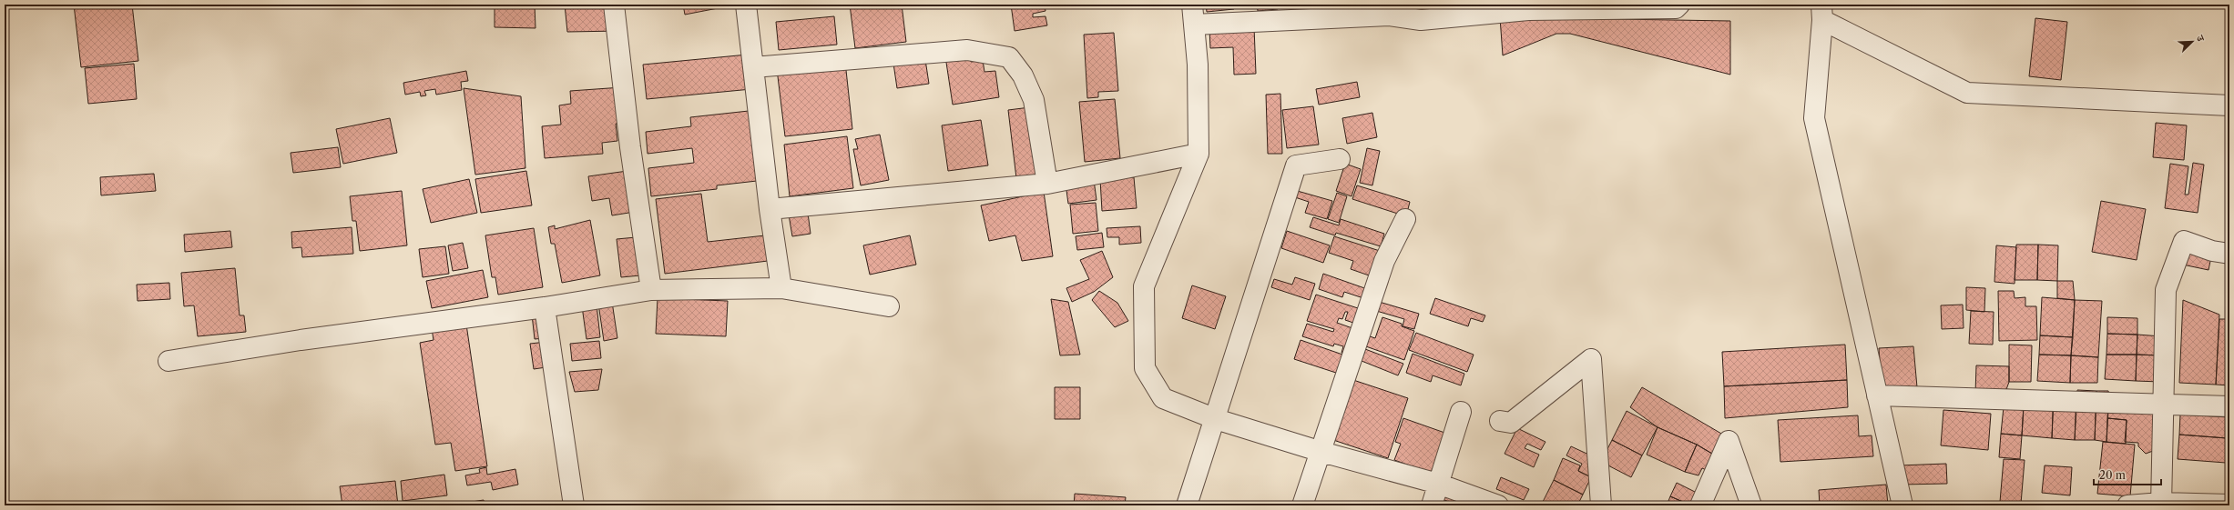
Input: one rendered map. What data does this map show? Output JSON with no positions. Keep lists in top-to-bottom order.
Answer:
{
  "scale_bar": "20 m",
  "north": "top right"
}
